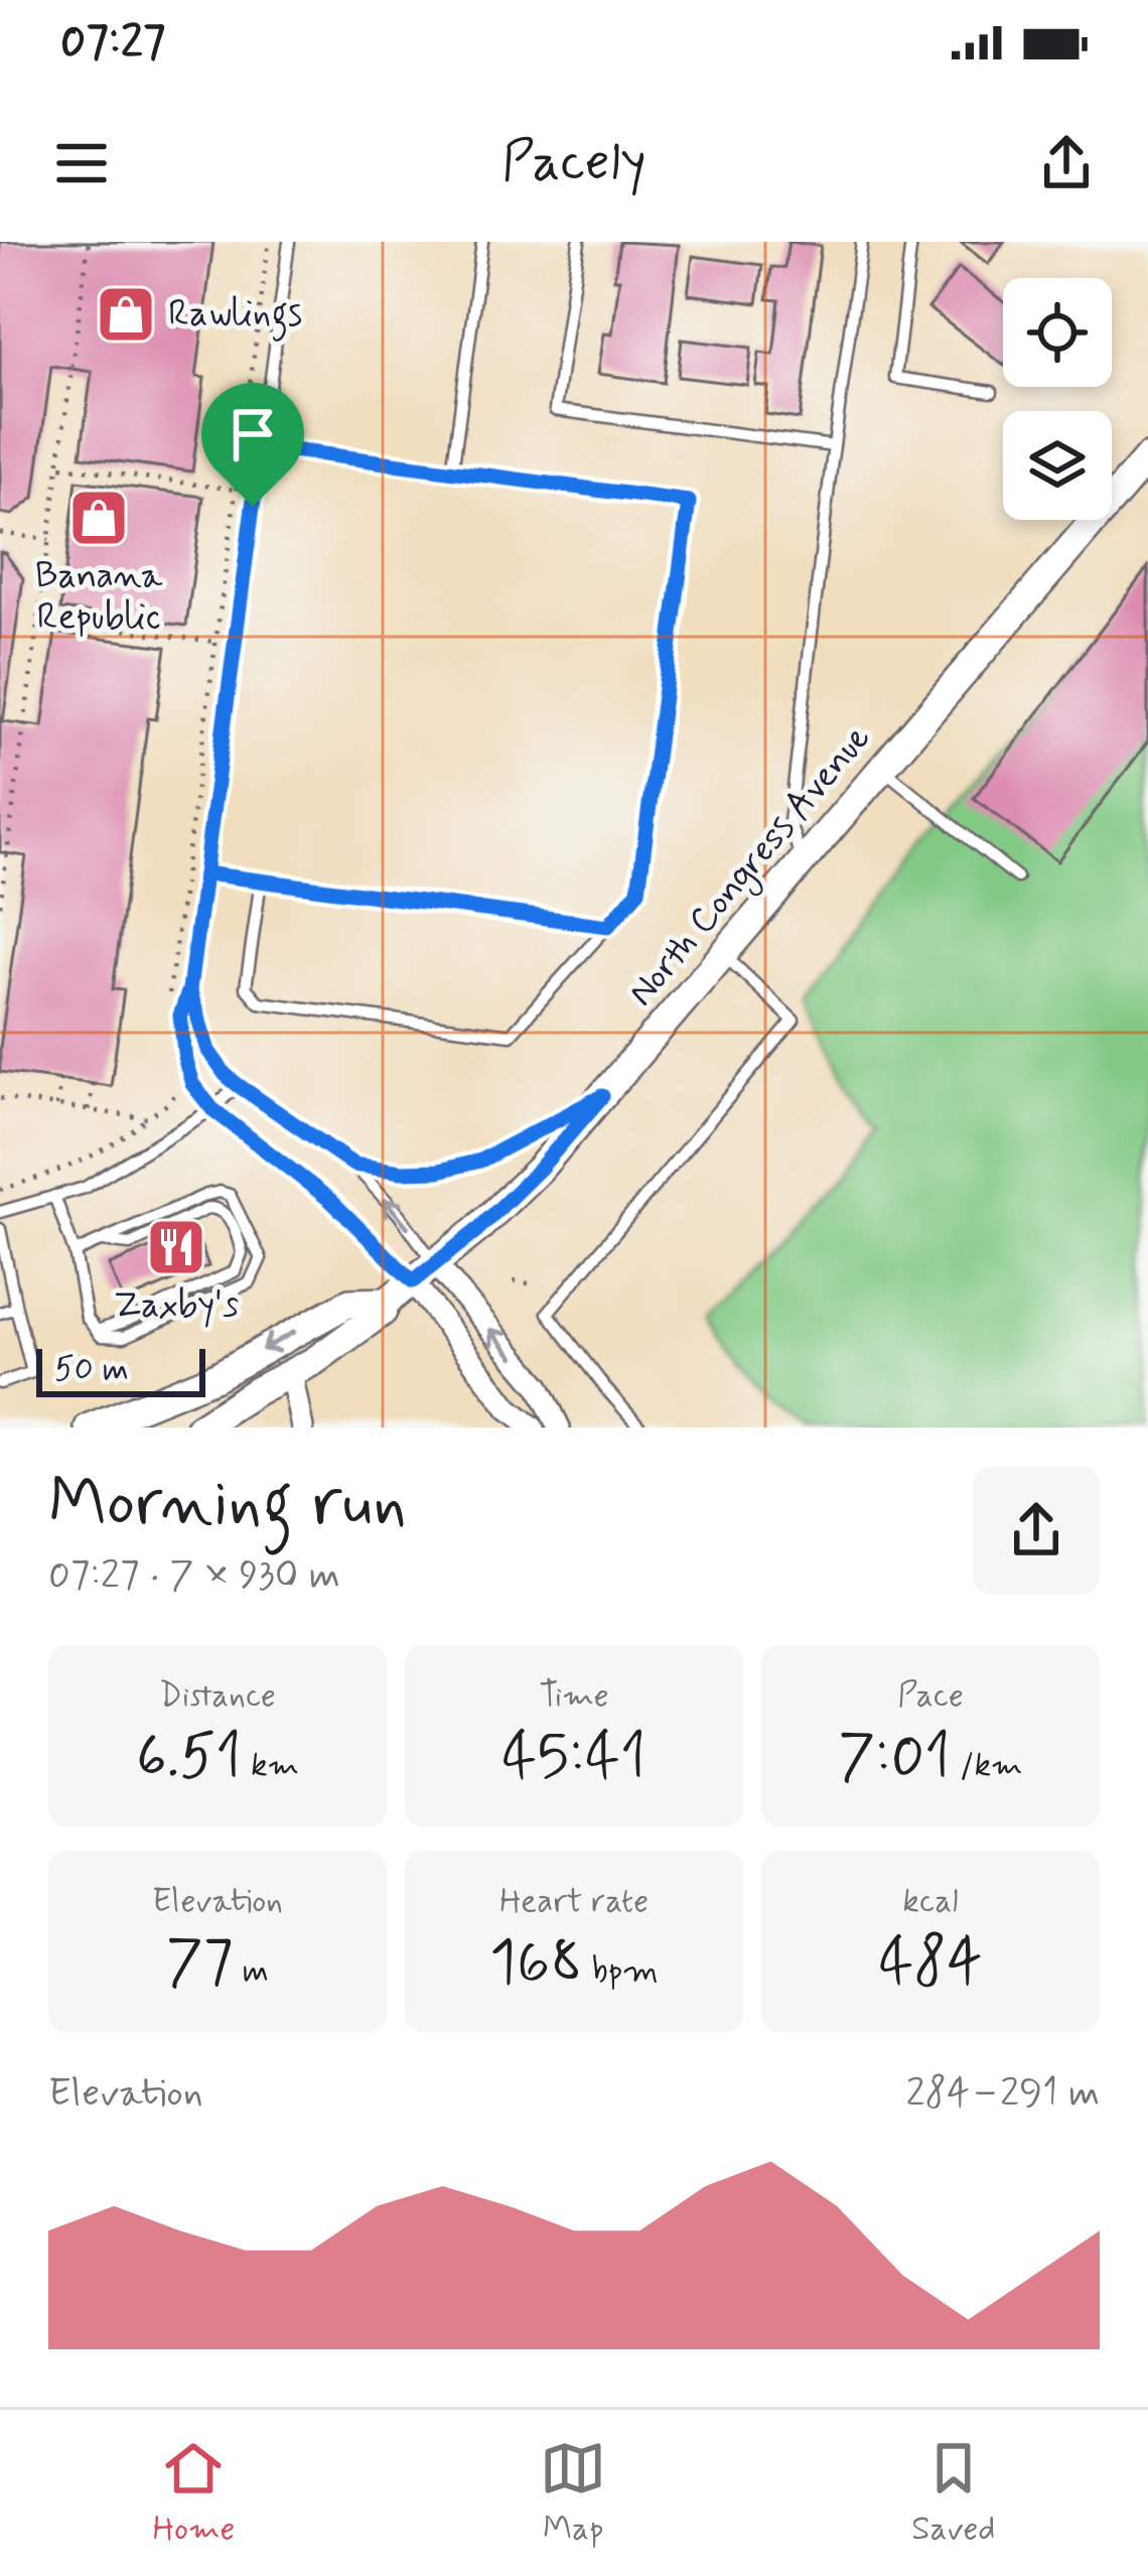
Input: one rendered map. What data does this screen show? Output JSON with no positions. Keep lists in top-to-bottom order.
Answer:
{
  "streets": {
    "street": ["North Congress Avenue"]
  },
  "places": {
    "shop": ["Rawlings", "Banana Republic"],
    "restaurant": ["Zaxby's"]
  },
  "scale_bar": "50 m",
  "page": {
    "status": "07:27",
    "header": "Pacely",
    "scale": "50 m",
    "heading": ["Morning run", "07:27 · 7 × 930 m"],
    "stats": [
      ["Distance", "6.51 km"],
      ["Time", "45:41"],
      ["Pace", "7:01 /km"],
      ["Elevation", "77 m"],
      ["Heart rate", "168 bpm"],
      ["kcal", "484"]
    ],
    "chart": ["Elevation", "284–291 m"],
    "tabs": ["Home", "Map", "Saved"]
  }
}
